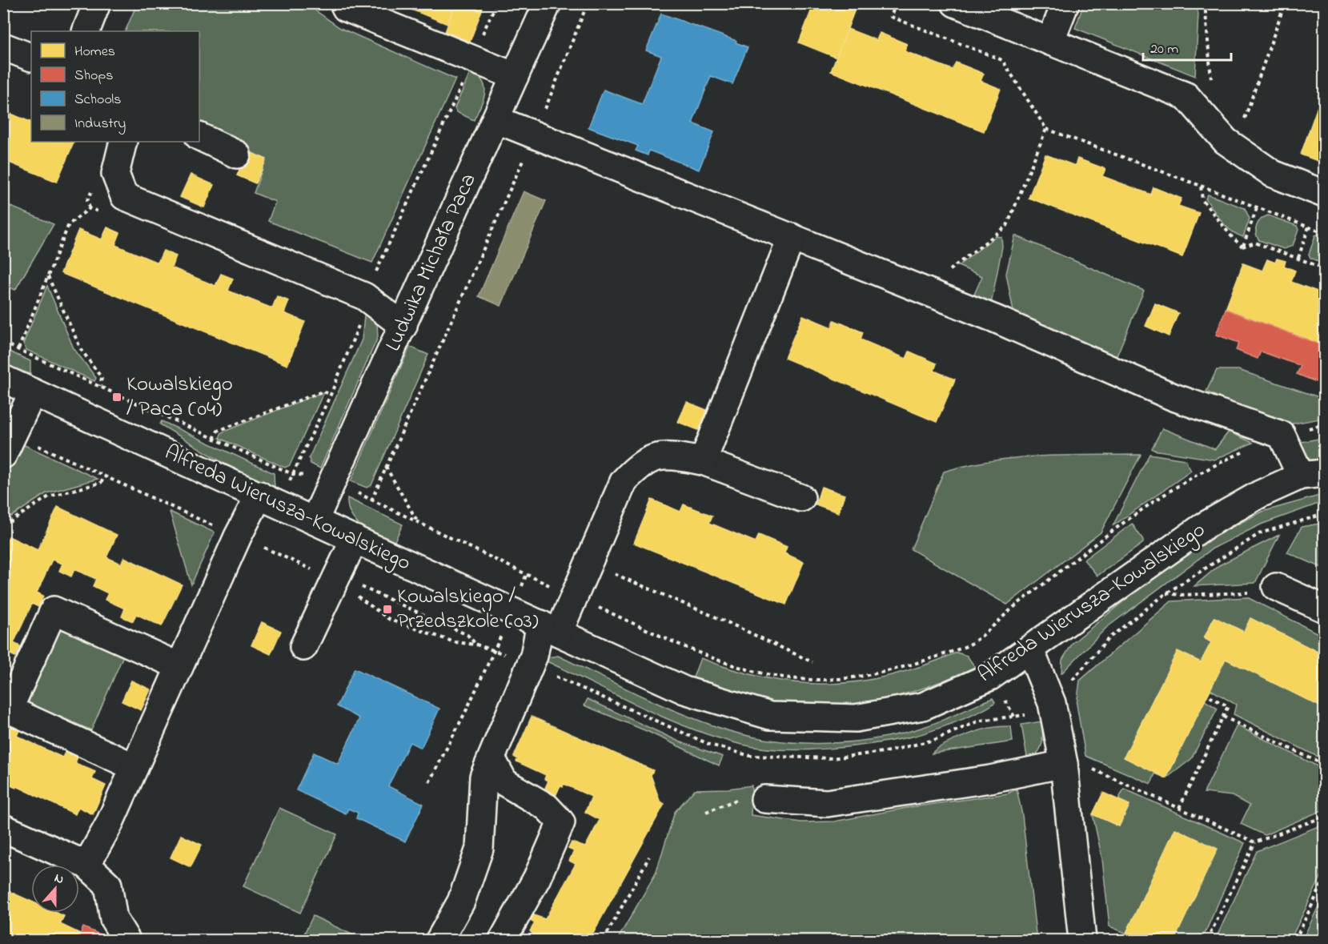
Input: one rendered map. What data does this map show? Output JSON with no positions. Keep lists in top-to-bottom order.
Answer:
{
  "streets": {
    "street": ["Ludwika Michała Paca", "Alfreda Wierusza-Kowalskiego"]
  },
  "crossings": [
    ["Ludwika Michała Paca", "Alfreda Wierusza-Kowalskiego"]
  ],
  "places": {
    "transit": ["Kowalskiego / Paca (04)", "Kowalskiego / Przedszkole (03)"]
  },
  "legend": [
    "Homes",
    "Shops",
    "Schools",
    "Industry"
  ],
  "scale_bar": "20 m",
  "north": "top"
}
